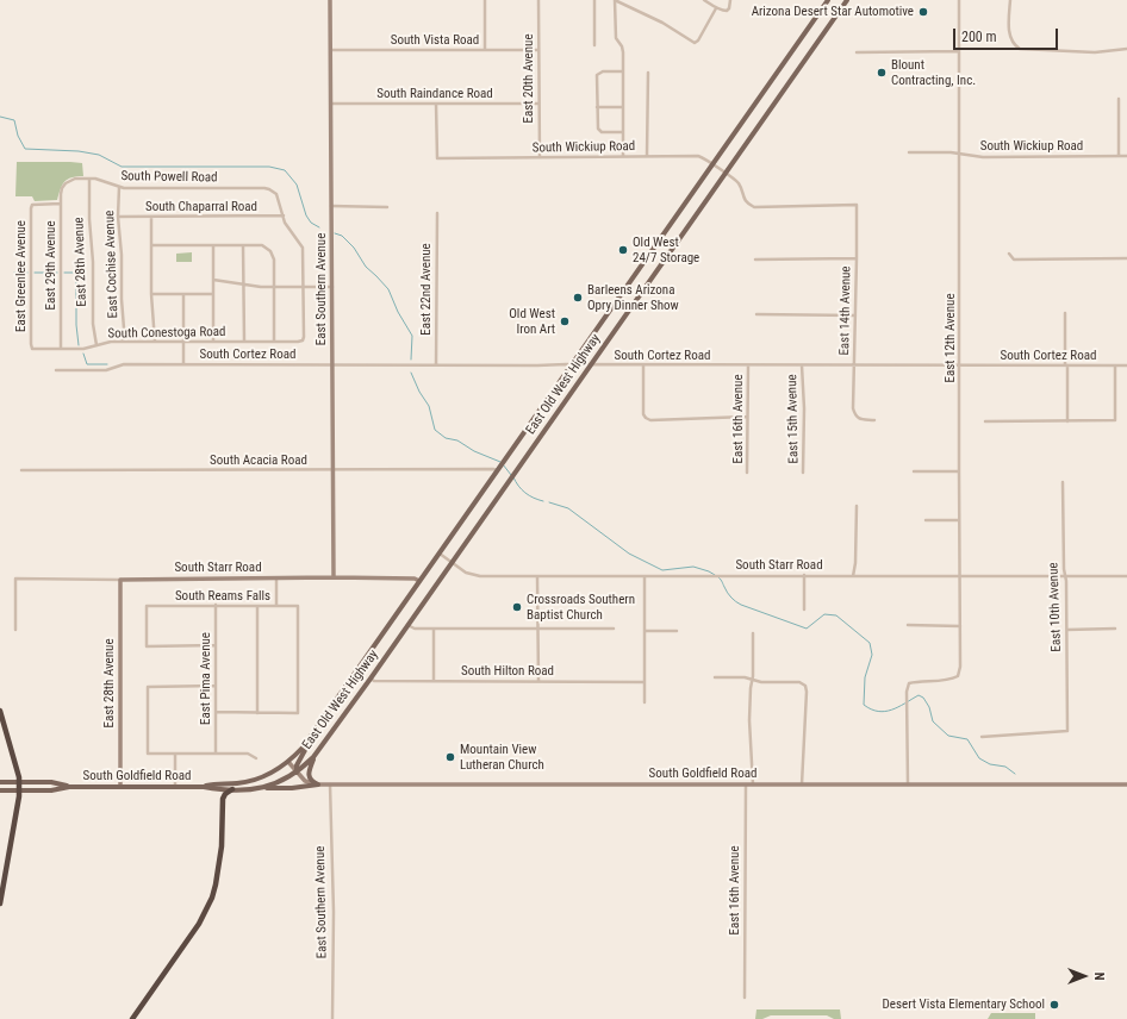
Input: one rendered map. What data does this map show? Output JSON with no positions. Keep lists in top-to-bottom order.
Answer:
{
  "streets": {
    "main road": ["East Old West Highway", "South Goldfield Road"],
    "street": [
      "South Vista Road",
      "East 20th Avenue",
      "South Raindance Road",
      "South Wickiup Road",
      "South Powell Road",
      "South Chaparral Road",
      "East 28th Avenue",
      "East Cochise Avenue",
      "East 29th Avenue",
      "East Greenlee Avenue",
      "East Southern Avenue",
      "East 22nd Avenue",
      "East 14th Avenue",
      "South Conestoga Road",
      "East 12th Avenue",
      "South Cortez Road",
      "East 16th Avenue",
      "East 15th Avenue",
      "South Acacia Road",
      "South Starr Road",
      "South Reams Falls",
      "East 10th Avenue",
      "South Hilton Road",
      "East Pima Avenue"
    ]
  },
  "crossings": [
    ["South Vista Road", "East 20th Avenue"],
    ["South Vista Road", "East Southern Avenue"],
    ["East 20th Avenue", "South Raindance Road"],
    ["East 20th Avenue", "South Wickiup Road"],
    ["South Raindance Road", "South Wickiup Road"],
    ["South Raindance Road", "East Southern Avenue"],
    ["South Wickiup Road", "East 14th Avenue"],
    ["South Wickiup Road", "East 12th Avenue"],
    ["South Wickiup Road", "East Old West Highway"],
    ["South Powell Road", "South Chaparral Road"],
    ["South Powell Road", "East 28th Avenue"],
    ["South Powell Road", "East Cochise Avenue"],
    ["South Powell Road", "East 29th Avenue"],
    ["South Chaparral Road", "East Cochise Avenue"],
    ["East 28th Avenue", "South Conestoga Road"],
    ["East 28th Avenue", "South Starr Road"],
    ["East 28th Avenue", "South Goldfield Road"],
    ["East Cochise Avenue", "South Conestoga Road"],
    ["East 29th Avenue", "East Greenlee Avenue"],
    ["East 29th Avenue", "South Conestoga Road"],
    ["East Greenlee Avenue", "South Conestoga Road"],
    ["East Southern Avenue", "South Cortez Road"],
    ["East Southern Avenue", "South Acacia Road"],
    ["East Southern Avenue", "South Starr Road"],
    ["East Southern Avenue", "South Goldfield Road"],
    ["East 22nd Avenue", "South Cortez Road"],
    ["East 14th Avenue", "South Cortez Road"],
    ["East 14th Avenue", "East Old West Highway"],
    ["East 12th Avenue", "South Cortez Road"],
    ["East 12th Avenue", "South Starr Road"],
    ["East 12th Avenue", "South Goldfield Road"],
    ["South Cortez Road", "East Old West Highway"],
    ["South Cortez Road", "East 16th Avenue"],
    ["South Cortez Road", "East 15th Avenue"],
    ["East Old West Highway", "South Acacia Road"],
    ["East Old West Highway", "South Starr Road"],
    ["East Old West Highway", "South Hilton Road"],
    ["East Old West Highway", "South Goldfield Road"],
    ["East 16th Avenue", "South Goldfield Road"],
    ["South Starr Road", "East 10th Avenue"],
    ["South Reams Falls", "East Pima Avenue"]
  ],
  "places": [
    "Arizona Desert Star Automotive",
    "Blount Contracting, Inc.",
    "Old West 24/7 Storage",
    "Barleens Arizona Opry Dinner Show",
    "Old West Iron Art",
    "Crossroads Southern Baptist Church",
    "Mountain View Lutheran Church",
    "Desert Vista Elementary School"
  ],
  "scale_bar": "200 m",
  "north": "right"
}
